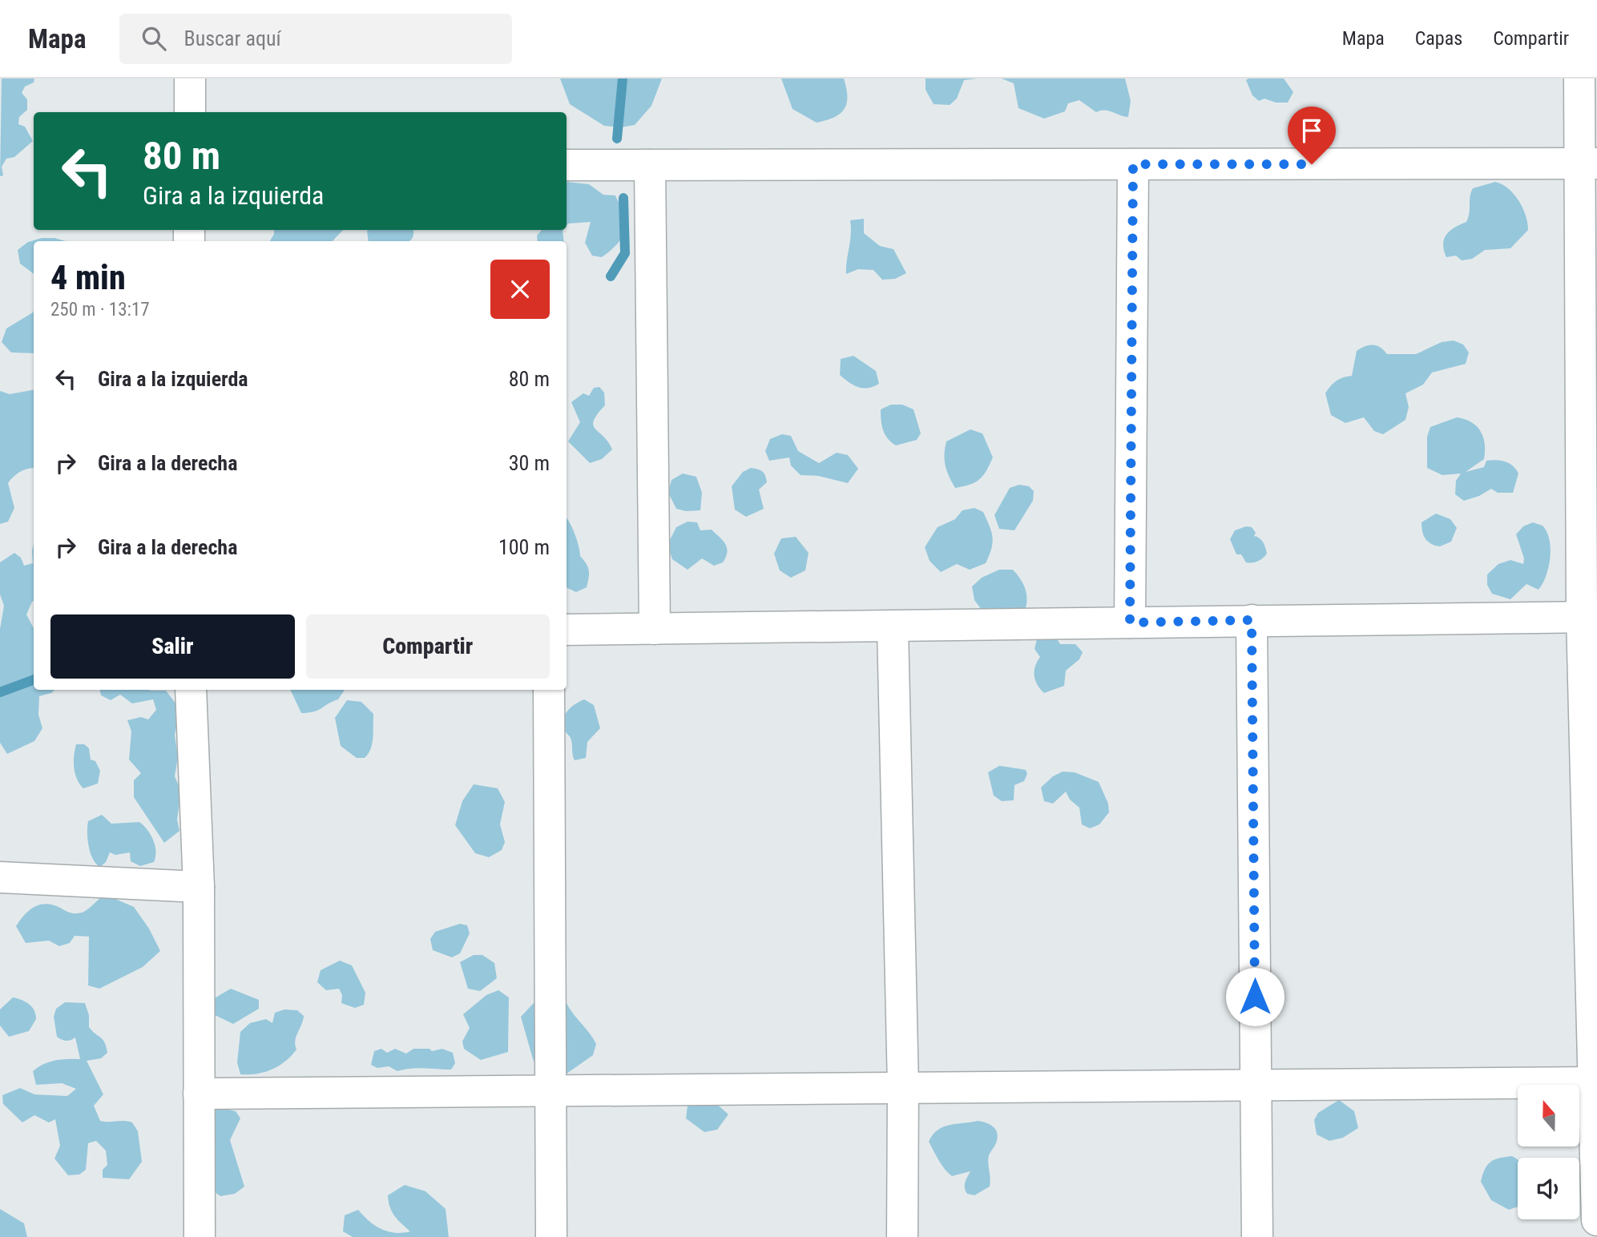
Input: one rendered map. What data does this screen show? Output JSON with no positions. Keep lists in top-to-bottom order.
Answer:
{
  "north": "top",
  "page": {
    "header": "Mapa",
    "search": "Buscar aquí",
    "nav": ["Mapa", "Capas", "Compartir"],
    "turn": ["80 m", "Gira a la izquierda"],
    "heading": ["4 min", "250 m · 13:17"],
    "list": [
      {
        "name": "Gira a la izquierda",
        "value": "80 m"
      },
      {
        "name": "Gira a la derecha",
        "value": "30 m"
      },
      {
        "name": "Gira a la derecha",
        "value": "100 m"
      }
    ],
    "buttons": ["Salir", "Compartir"]
  }
}
